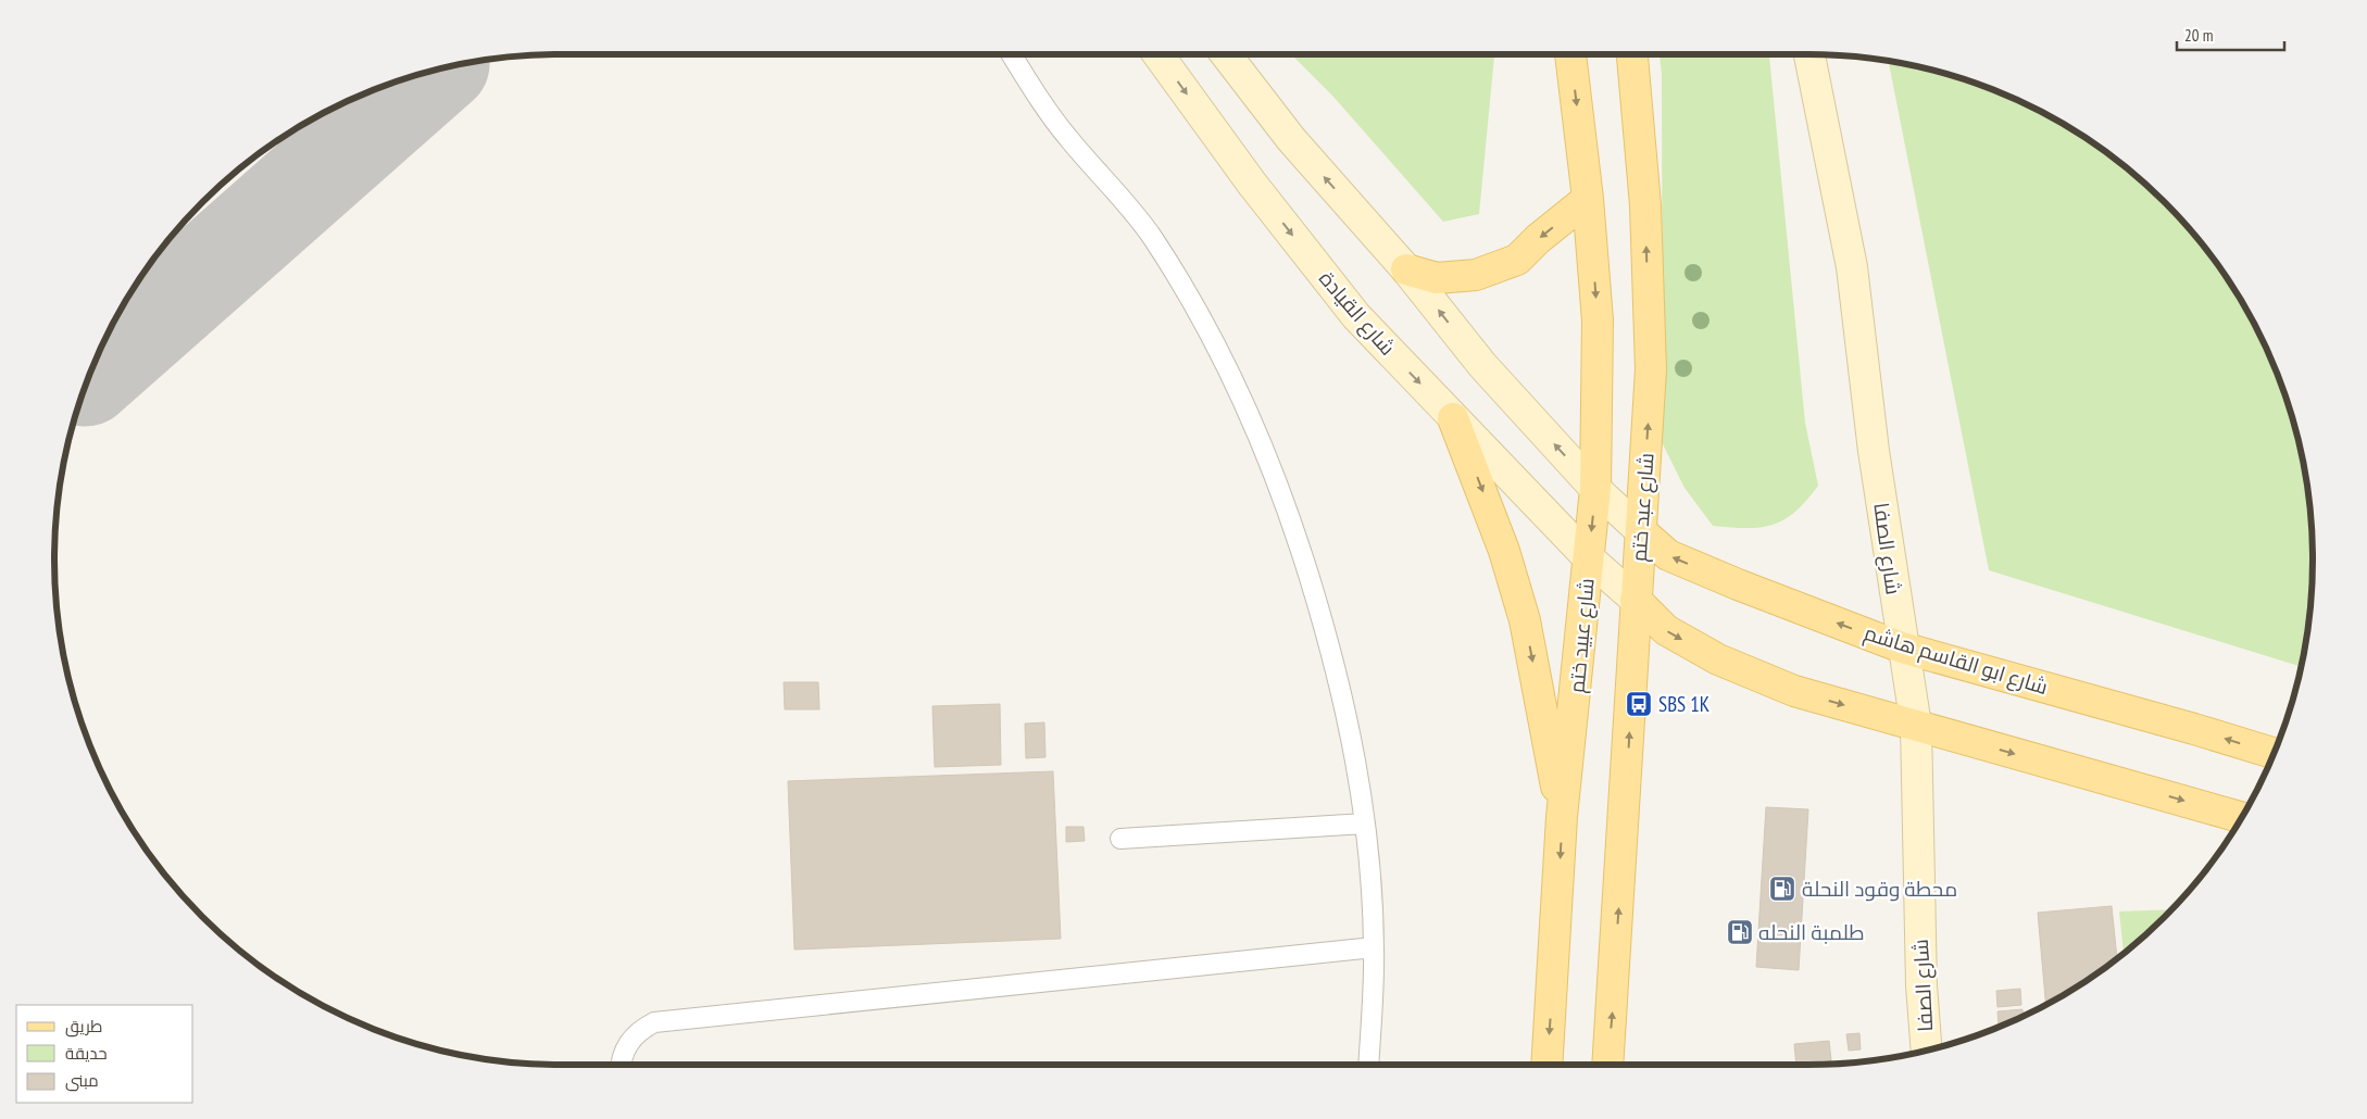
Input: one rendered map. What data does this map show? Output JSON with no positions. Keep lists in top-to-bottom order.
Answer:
{
  "streets": {
    "main road": [
      "شارع القيادة",
      "شارع عبد ختم",
      "شارع الصفا",
      "شارع عبيد ختم",
      "شارع ابو القاسم هاشم"
    ]
  },
  "crossings": [
    ["شارع القيادة", "شارع عبيد ختم"],
    ["شارع عبد ختم", "شارع ابو القاسم هاشم"],
    ["شارع الصفا", "شارع ابو القاسم هاشم"],
    ["شارع عبيد ختم", "شارع ابو القاسم هاشم"]
  ],
  "one_way": ["شارع عبيد ختم"],
  "places": {
    "bus stop": ["SBS 1K"],
    "fuel station": ["محطة وقود النحلة", "طلمبة النحله"]
  },
  "legend": ["طريق", "حديقة", "مبنى"],
  "scale_bar": "20 m"
}
